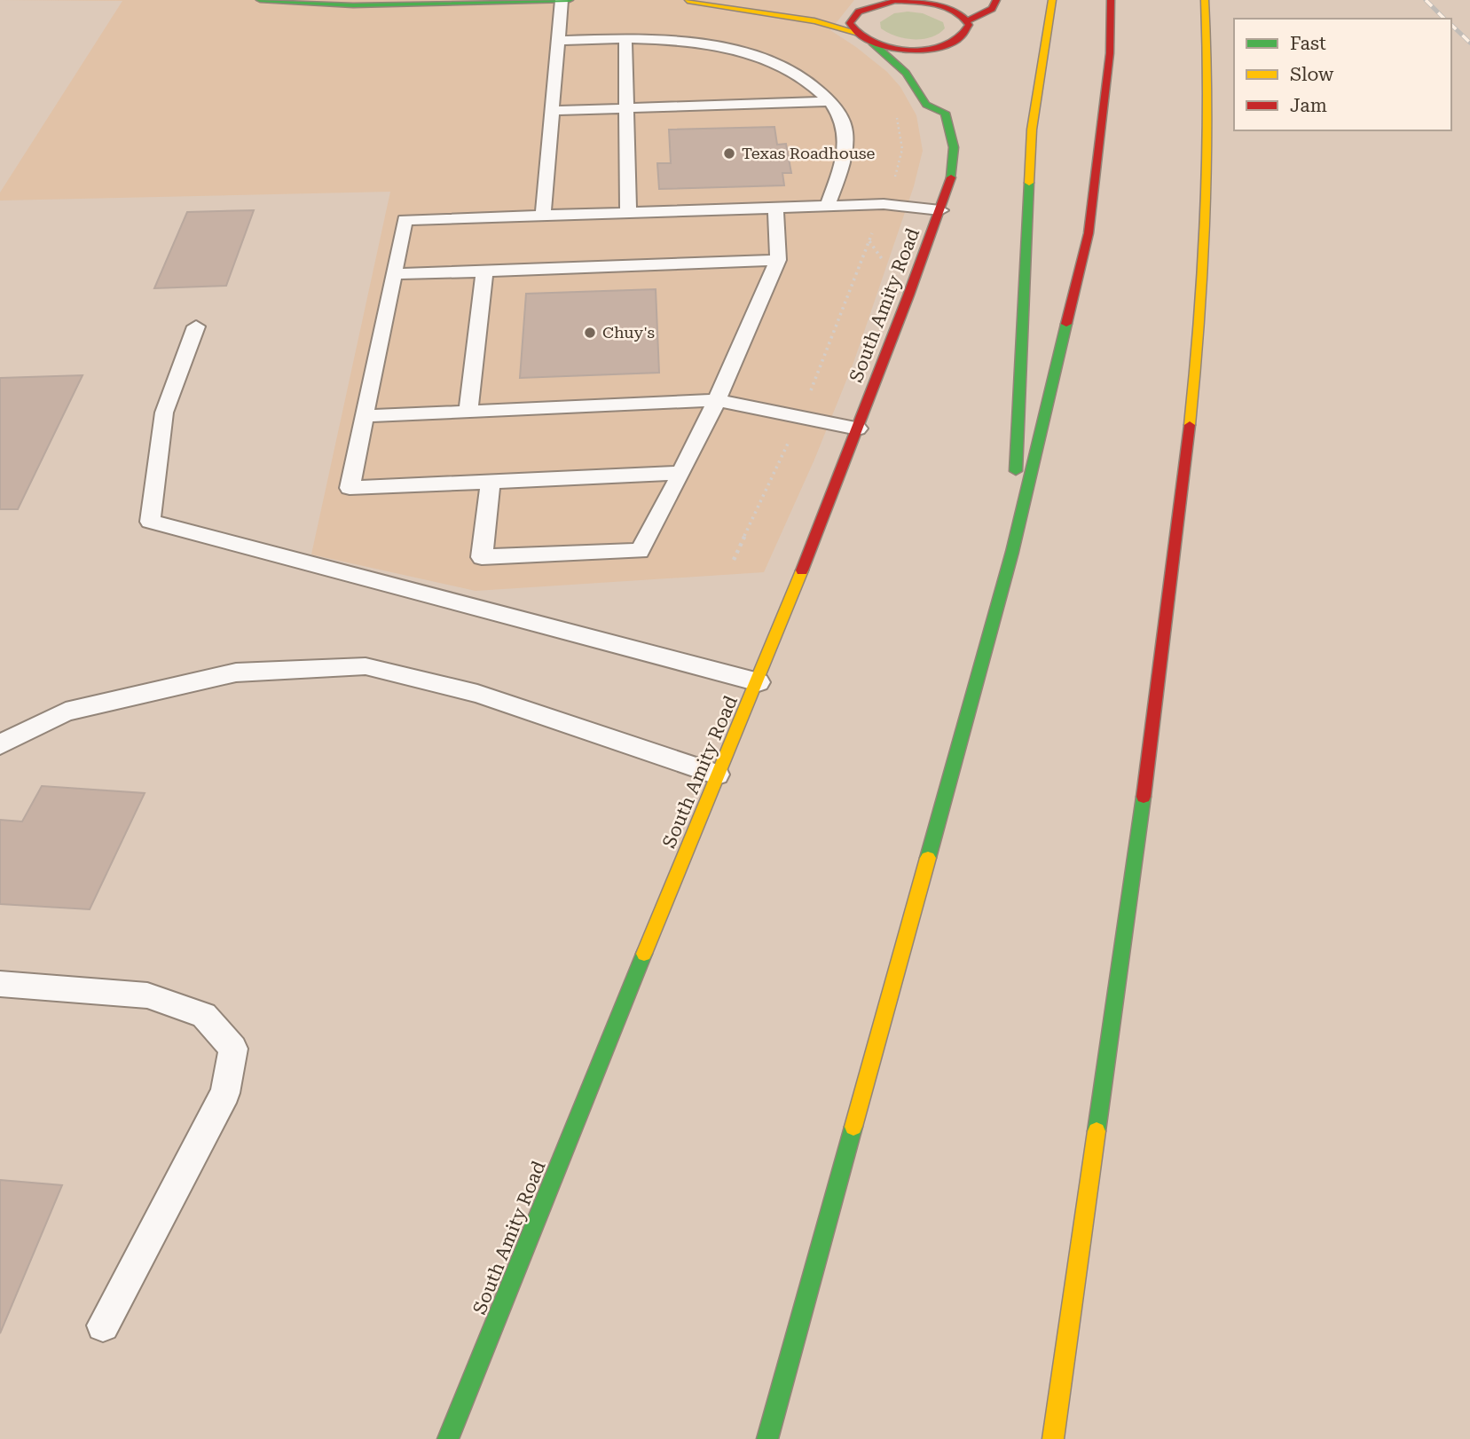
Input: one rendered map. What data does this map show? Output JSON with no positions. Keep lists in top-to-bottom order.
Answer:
{
  "streets": {
    "main road": ["South Amity Road"]
  },
  "places": ["Texas Roadhouse", "Chuy's"],
  "legend": ["Fast", "Slow", "Jam"]
}
